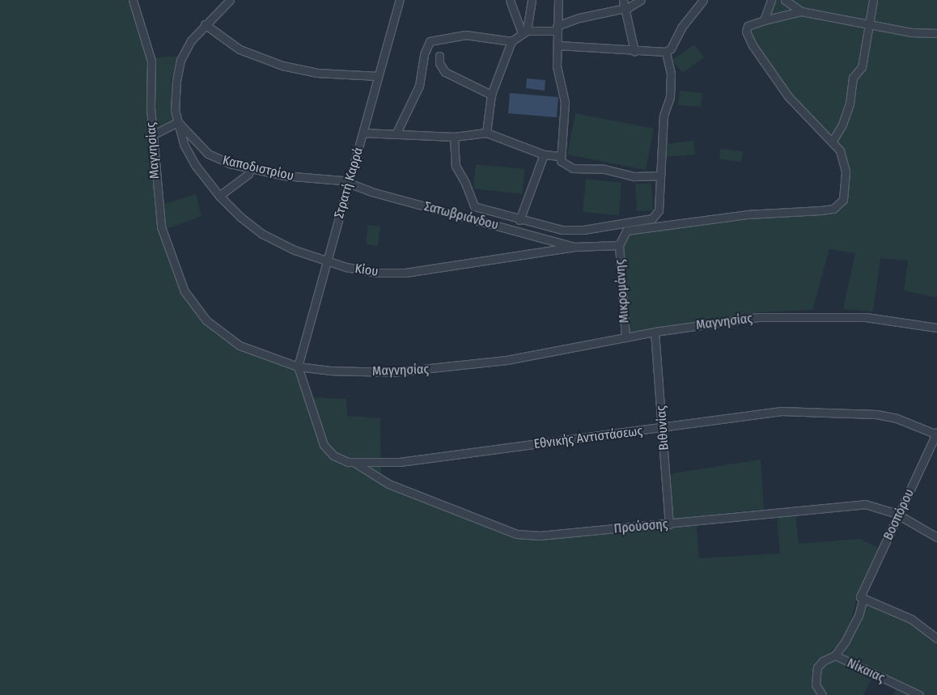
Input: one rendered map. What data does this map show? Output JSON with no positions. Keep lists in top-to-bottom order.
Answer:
{
  "streets": {
    "street": [
      "Μαγνησίας",
      "Καποδιστρίου",
      "Στρατή Καρρά",
      "Σατωβριάνδου",
      "Κίου",
      "Μικρομάνης",
      "Βιθυνίας",
      "Εθνικής Αντιστάσεως",
      "Βοσπόρου",
      "Προύσσης",
      "Νίκαιας"
    ]
  },
  "crossings": [
    ["Μαγνησίας", "Στρατή Καρρά"],
    ["Μαγνησίας", "Μικρομάνης"],
    ["Μαγνησίας", "Βιθυνίας"],
    ["Μαγνησίας", "Εθνικής Αντιστάσεως"],
    ["Καποδιστρίου", "Στρατή Καρρά"],
    ["Καποδιστρίου", "Σατωβριάνδου"],
    ["Καποδιστρίου", "Κίου"],
    ["Στρατή Καρρά", "Σατωβριάνδου"],
    ["Στρατή Καρρά", "Κίου"],
    ["Στρατή Καρρά", "Εθνικής Αντιστάσεως"],
    ["Σατωβριάνδου", "Κίου"],
    ["Κίου", "Μικρομάνης"],
    ["Βιθυνίας", "Εθνικής Αντιστάσεως"],
    ["Βιθυνίας", "Προύσσης"],
    ["Εθνικής Αντιστάσεως", "Βοσπόρου"],
    ["Εθνικής Αντιστάσεως", "Προύσσης"],
    ["Βοσπόρου", "Προύσσης"],
    ["Βοσπόρου", "Νίκαιας"]
  ]
}
